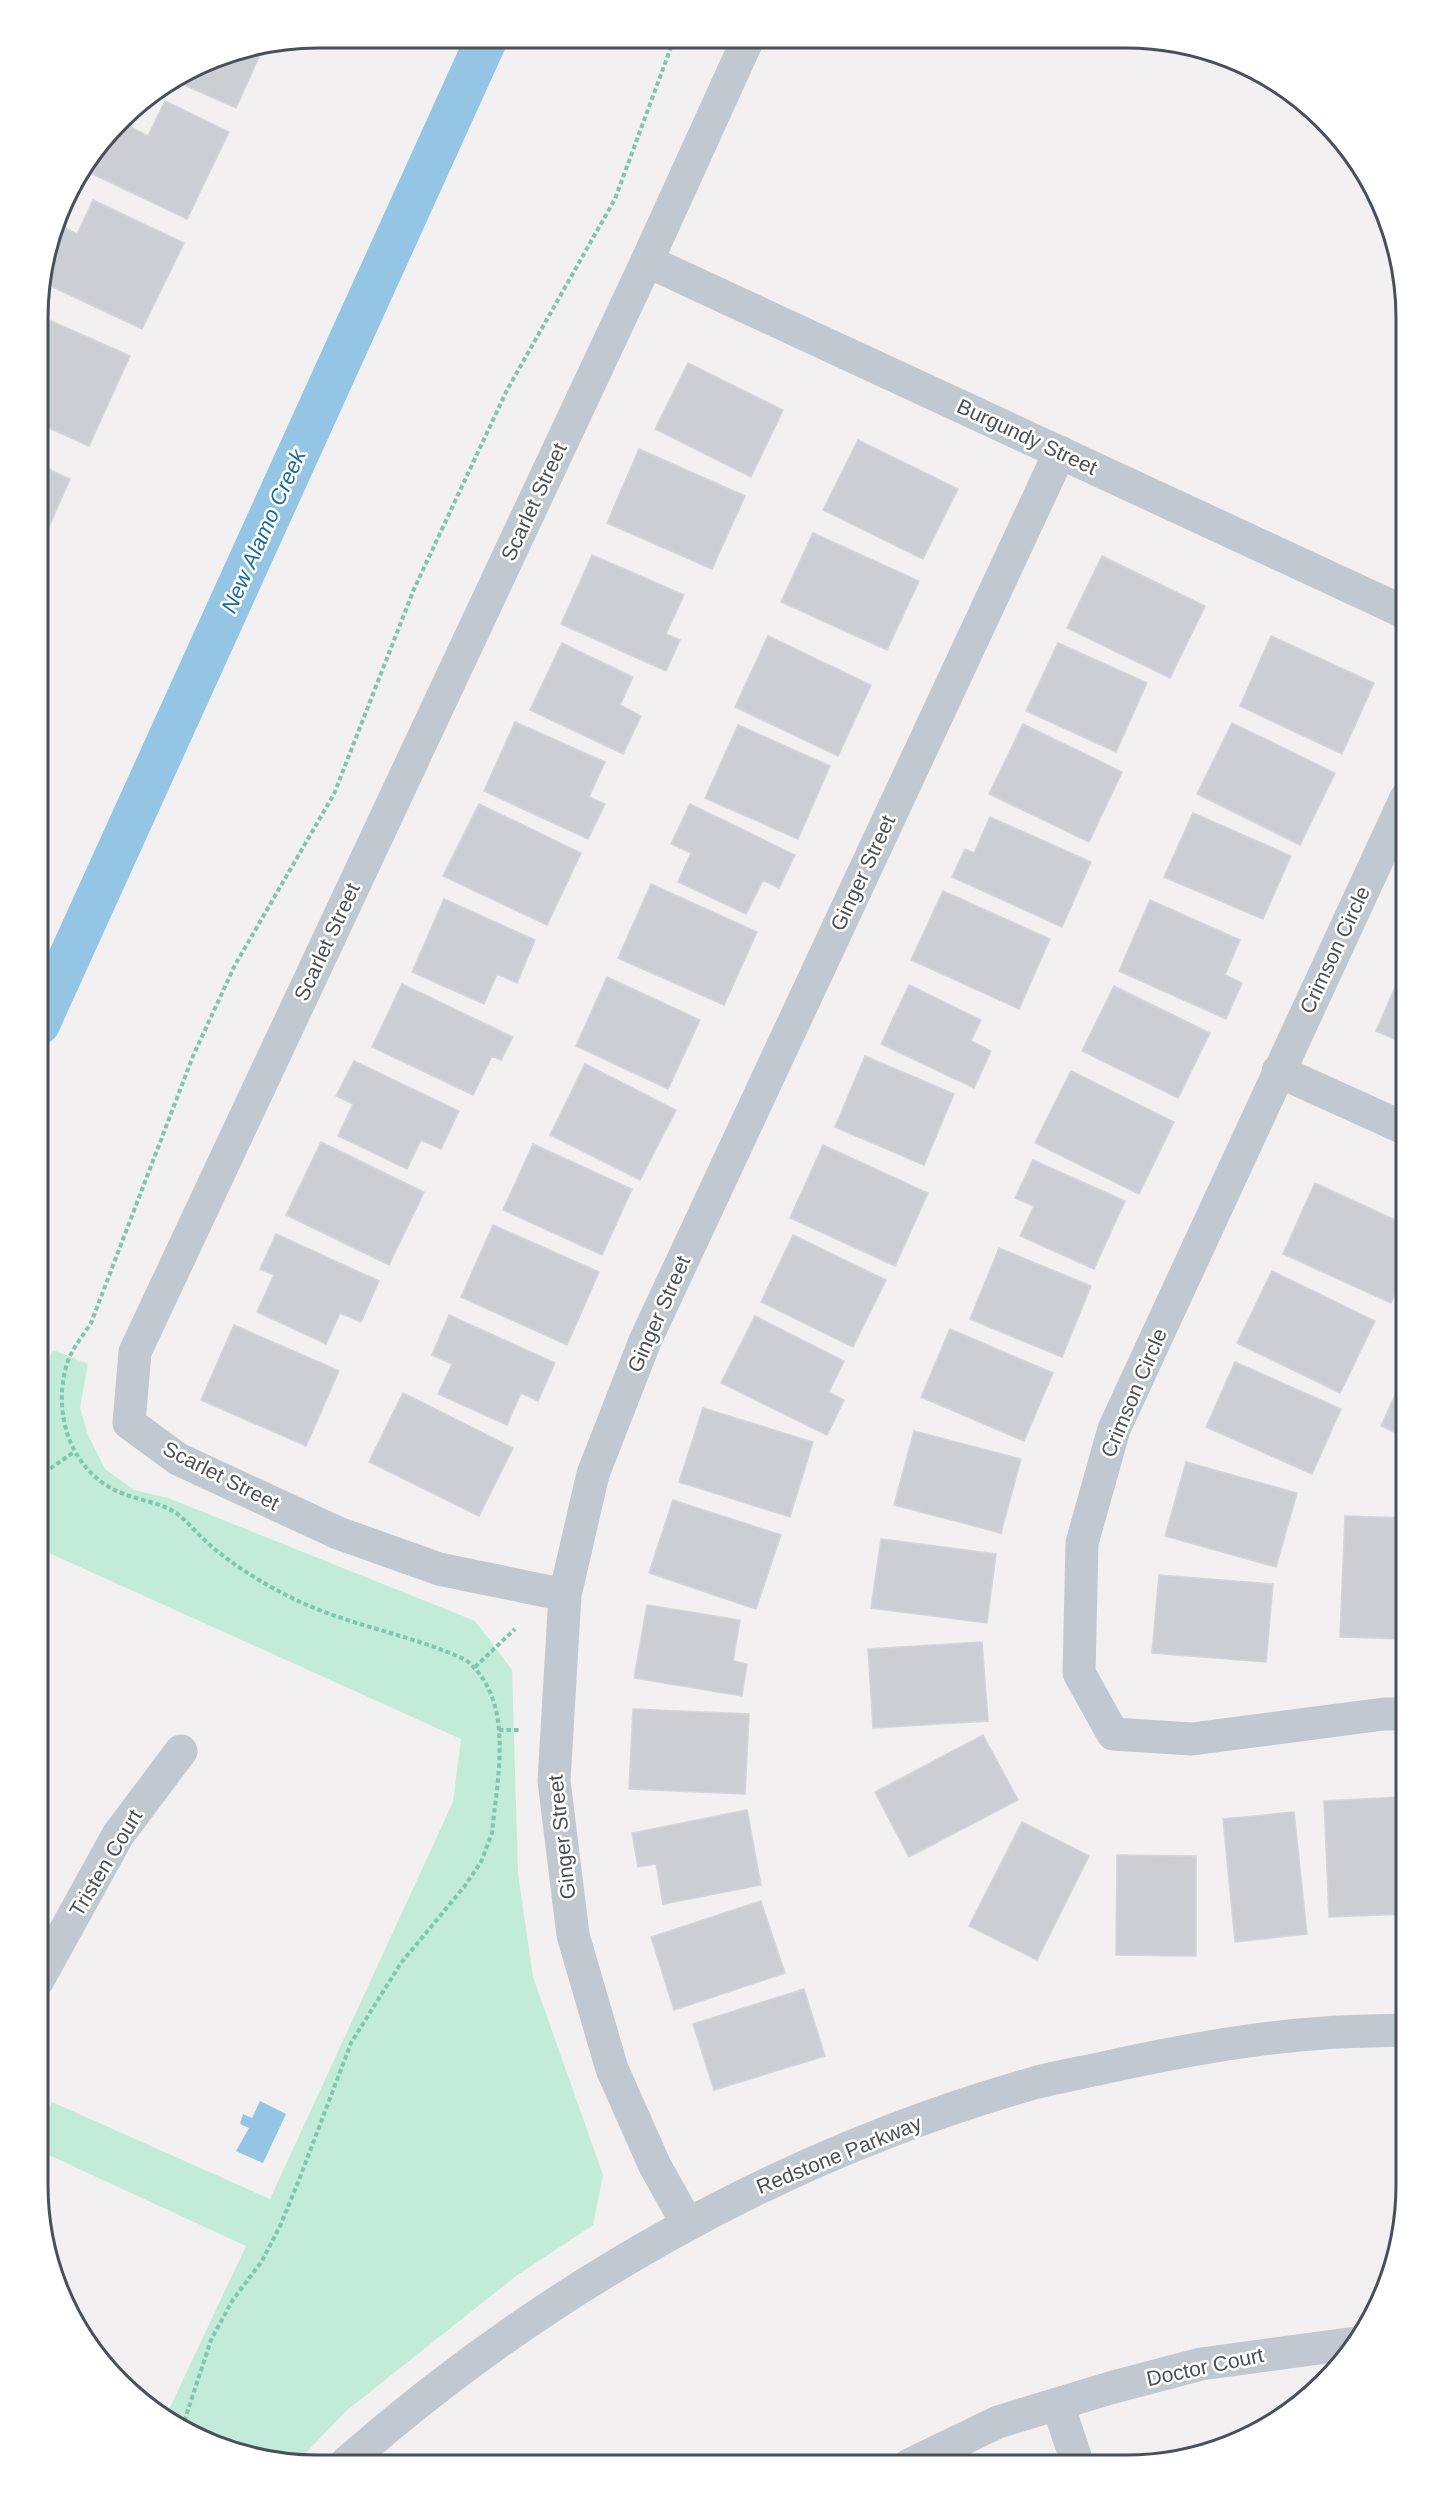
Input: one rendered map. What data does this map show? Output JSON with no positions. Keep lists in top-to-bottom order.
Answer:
{
  "streets": {
    "street": [
      "Burgundy Street",
      "Scarlet Street",
      "Ginger Street",
      "Crimson Circle",
      "Tristen Court",
      "Redstone Parkway",
      "Doctor Court"
    ]
  },
  "crossings": [
    ["Burgundy Street", "Scarlet Street"],
    ["Burgundy Street", "Ginger Street"],
    ["Scarlet Street", "Ginger Street"],
    ["Ginger Street", "Redstone Parkway"]
  ],
  "water": ["New Alamo Creek"]
}
